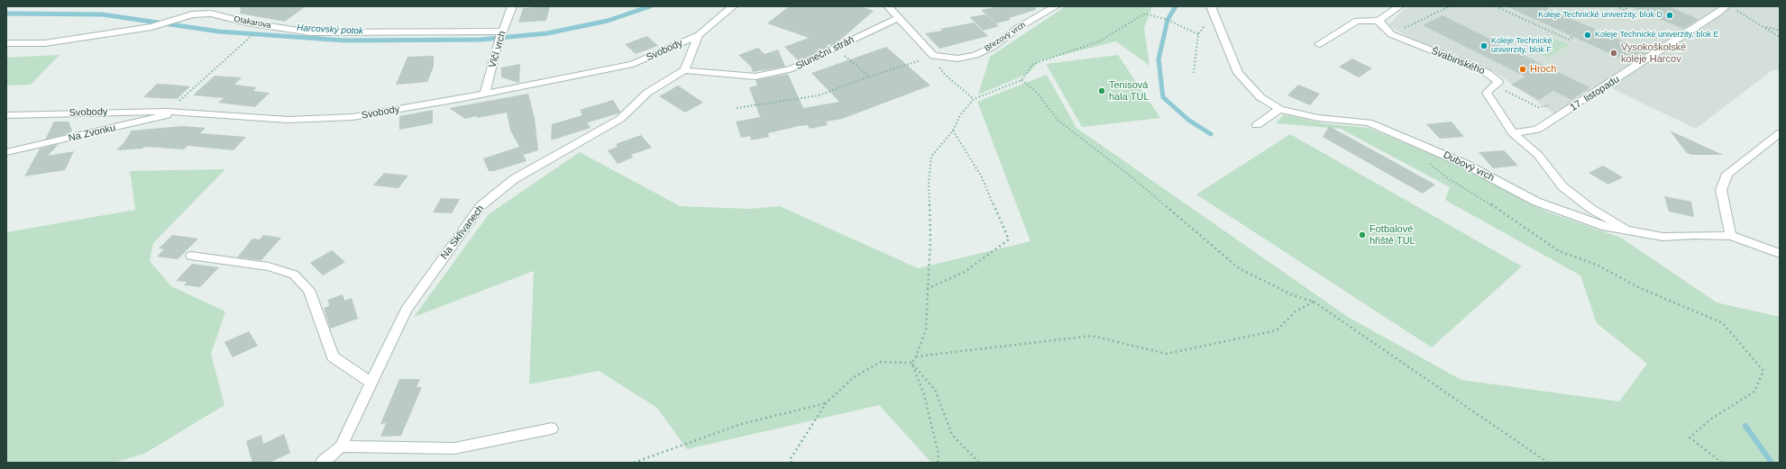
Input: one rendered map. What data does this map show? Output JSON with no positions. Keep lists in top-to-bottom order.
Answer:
{
  "streets": {
    "street": [
      "Otakarova",
      "Březový vrch",
      "Vlčí vrch",
      "Svobody",
      "Sluneční stráň",
      "Švabinského",
      "17. listopadu",
      "Na Zvonku",
      "Dubový vrch",
      "Na Skřivanech"
    ]
  },
  "crossings": [
    ["Otakarova", "Vlčí vrch"],
    ["Vlčí vrch", "Svobody"],
    ["Svobody", "Na Zvonku"],
    ["Sluneční stráň", "Na Skřivanech"],
    ["Švabinského", "17. listopadu"],
    ["Švabinského", "Dubový vrch"]
  ],
  "water": ["Harcovský potok"],
  "places": [
    "Koleje Technické univerzity, blok D",
    "Koleje Technické univerzity, blok E",
    "Koleje Technické univerzity, blok F",
    "Vysokoškolské koleje Harcov",
    "Hroch",
    "Tenisová hala TUL",
    "Fotbalové hřiště TUL"
  ]
}
